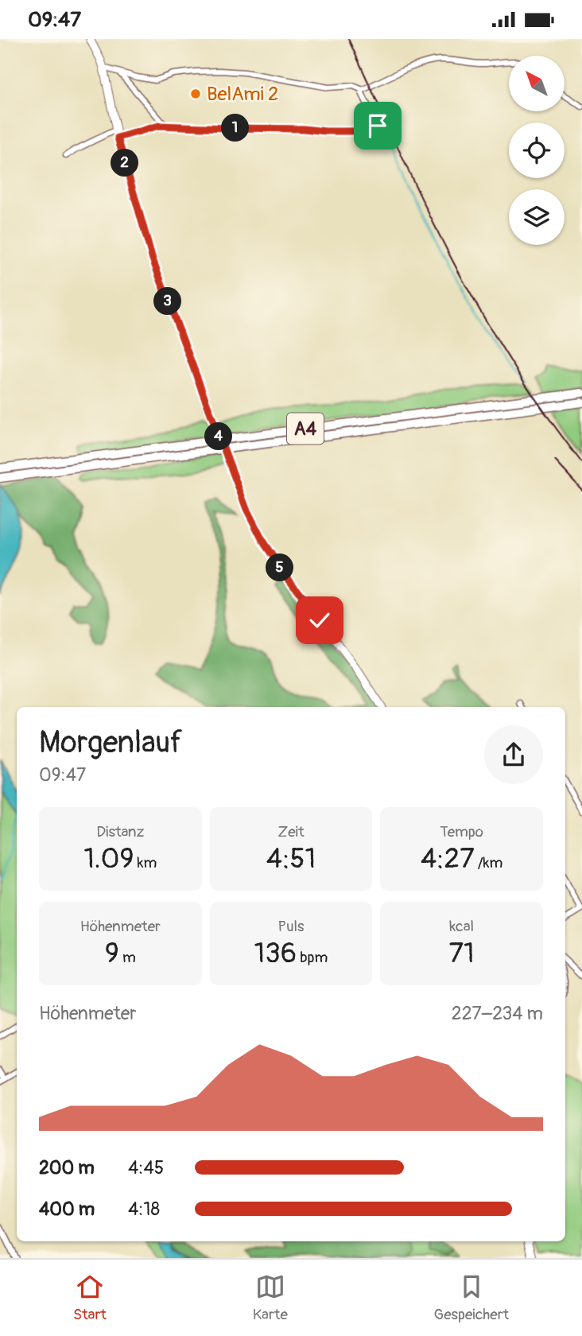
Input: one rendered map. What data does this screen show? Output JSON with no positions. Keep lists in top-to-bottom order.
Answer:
{
  "streets": {
    "highway": ["A4"]
  },
  "places": ["BelAmi 2"],
  "north": "top left",
  "page": {
    "status": "09:47",
    "pins": [
      "1",
      "2",
      "3",
      "4",
      "5"
    ],
    "heading": ["Morgenlauf", "09:47"],
    "stats": [
      ["Distanz", "1.09 km"],
      ["Zeit", "4:51"],
      ["Tempo", "4:27 /km"],
      ["Höhenmeter", "9 m"],
      ["Puls", "136 bpm"],
      ["kcal", "71"]
    ],
    "chart": ["Höhenmeter", "227–234 m"],
    "list": [
      {
        "name": "200 m",
        "note": "4:45"
      },
      {
        "name": "400 m",
        "note": "4:18"
      }
    ],
    "tabs": ["Start", "Karte", "Gespeichert"]
  }
}
